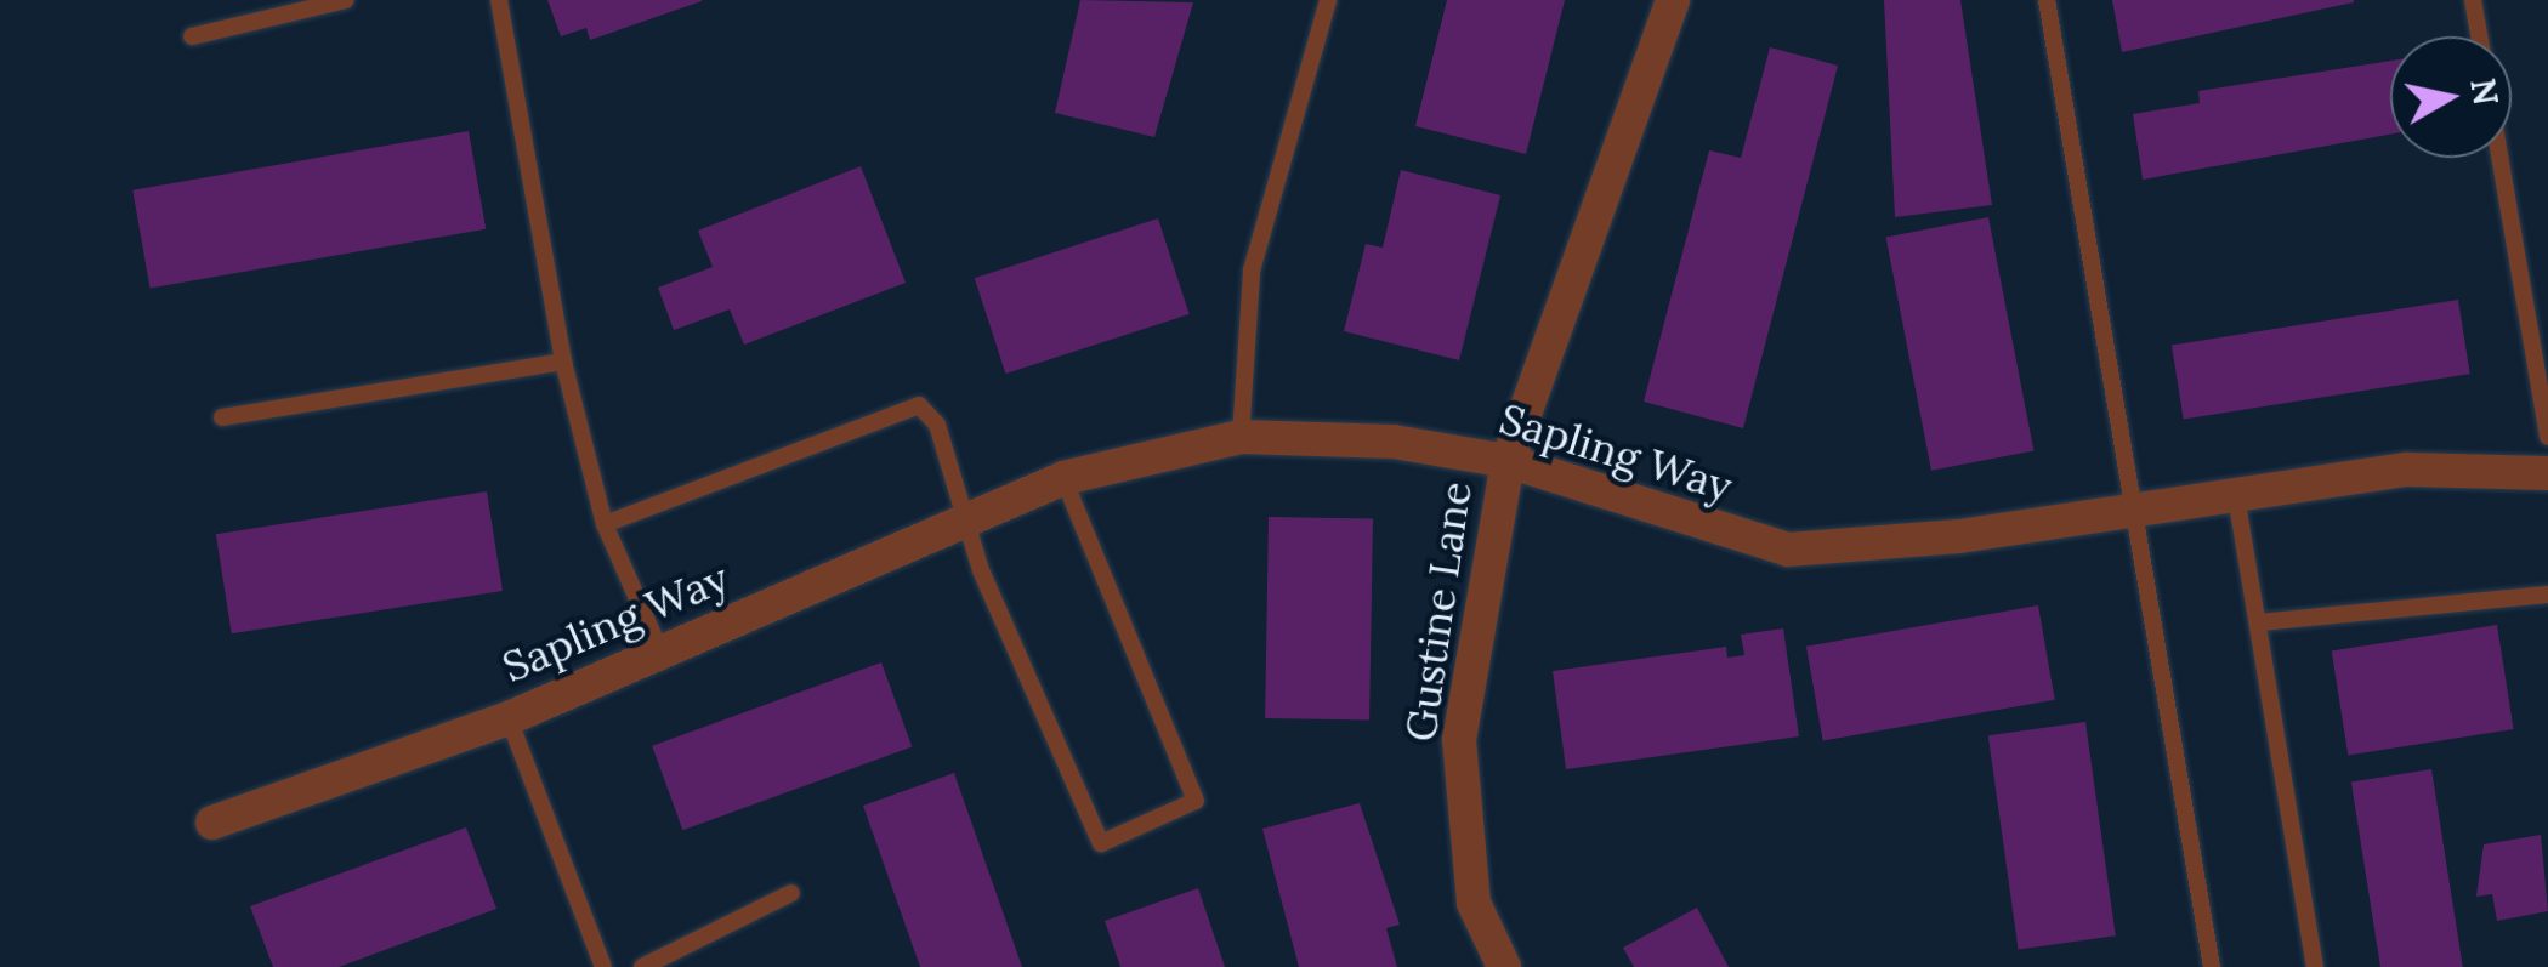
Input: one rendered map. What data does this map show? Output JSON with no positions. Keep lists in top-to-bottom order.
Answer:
{
  "streets": {
    "street": ["Sapling Way", "Gustine Lane"]
  },
  "crossings": [
    ["Sapling Way", "Gustine Lane"]
  ],
  "north": "right"
}
